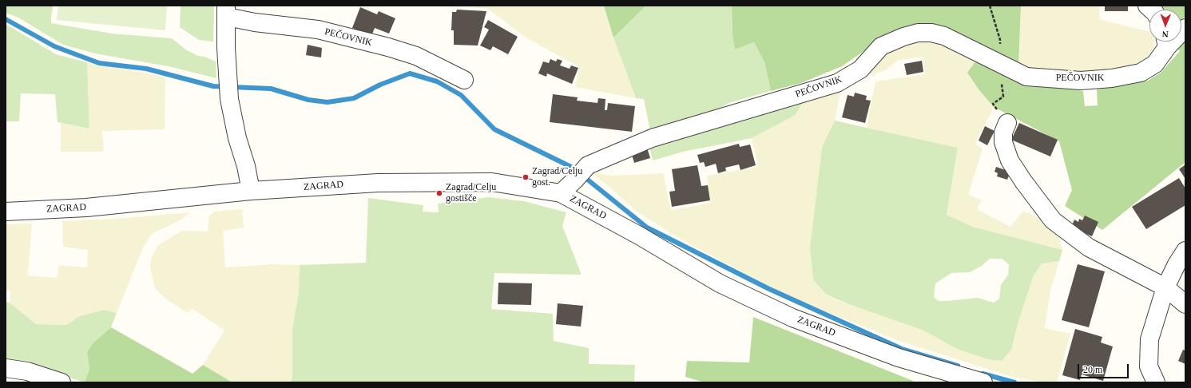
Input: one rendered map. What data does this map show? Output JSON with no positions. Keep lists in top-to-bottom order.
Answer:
{
  "streets": {
    "street": ["PEČOVNIK", "ZAGRAD"]
  },
  "crossings": [
    ["PEČOVNIK", "ZAGRAD"]
  ],
  "places": ["Zagrad/Celju gost.", "Zagrad/Celju gostišče"],
  "scale_bar": "20 m",
  "north": "bottom"
}
